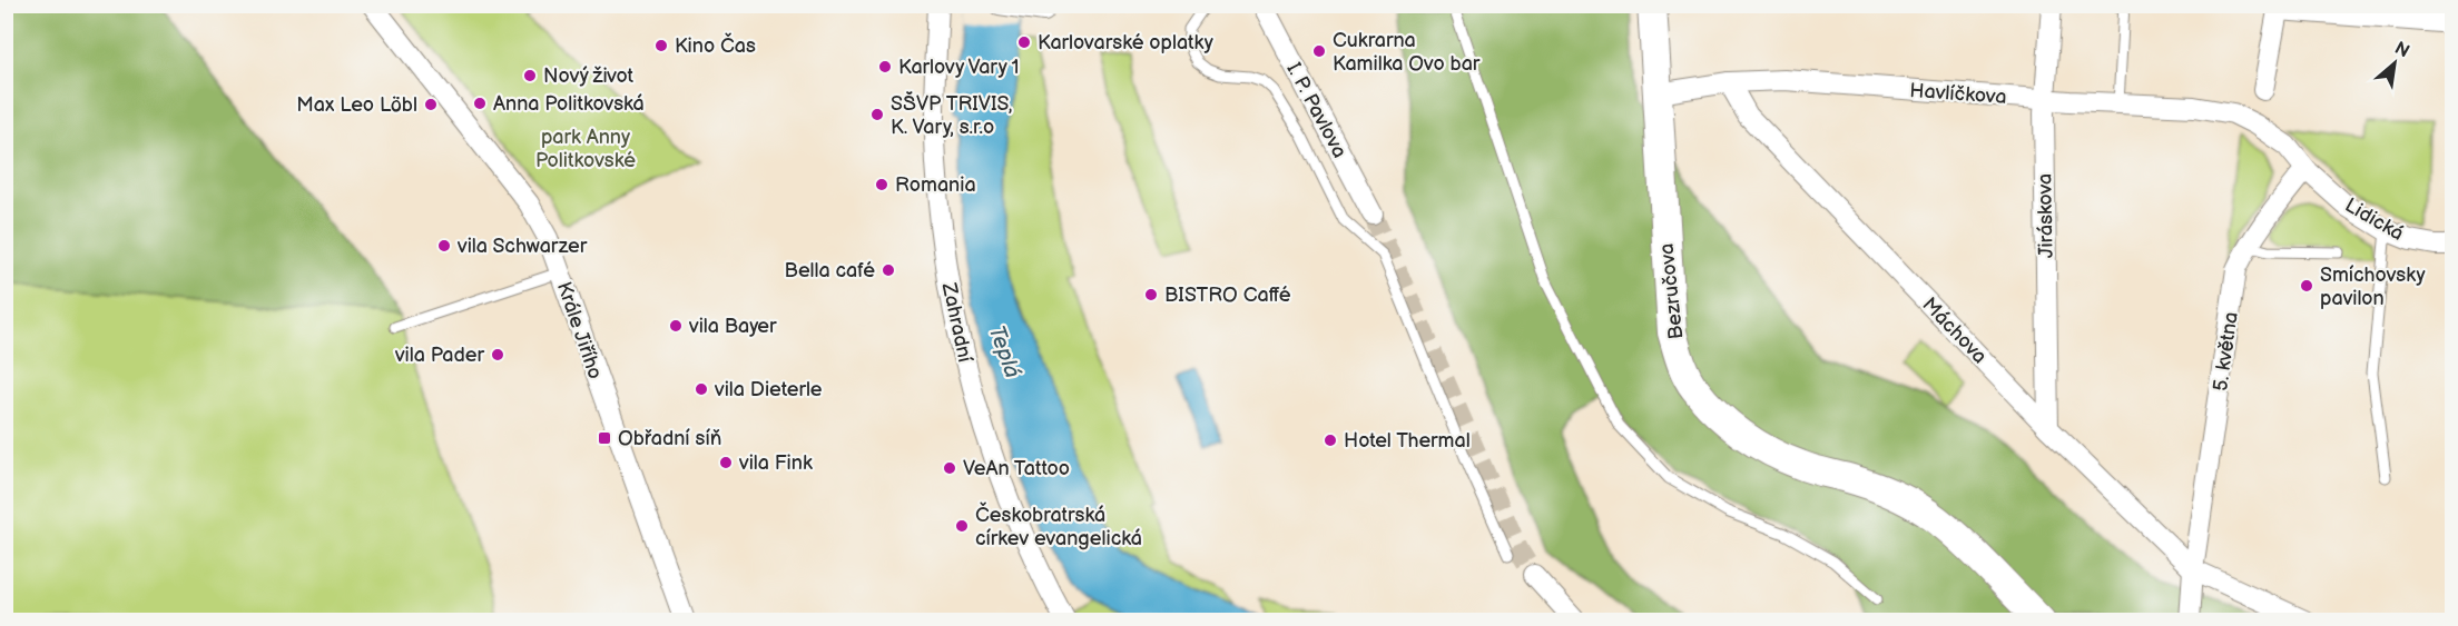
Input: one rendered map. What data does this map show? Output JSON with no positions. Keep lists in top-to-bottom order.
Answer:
{
  "streets": {
    "street": [
      "Havlíčkova",
      "I. P. Pavlova",
      "Jiráskova",
      "Lidická",
      "Bezručova",
      "Zahradní",
      "Krále Jiřího",
      "Máchova",
      "5. května"
    ]
  },
  "crossings": [
    ["Havlíčkova", "Jiráskova"],
    ["Havlíčkova", "Lidická"],
    ["Havlíčkova", "Bezručova"],
    ["Havlíčkova", "Máchova"],
    ["Havlíčkova", "5. května"],
    ["Jiráskova", "Máchova"],
    ["Lidická", "5. května"],
    ["Máchova", "5. května"]
  ],
  "water": ["Teplá"],
  "parks": ["park Anny Politkovské"],
  "places": {
    "other": [
      "Karlovarské oplatky",
      "Kino Čas",
      "Cukrarna Kamilka Ovo bar",
      "Karlovy Vary 1",
      "Nový život",
      "Anna Politkovská",
      "Max Leo Löbl",
      "SŠVP TRIVIS, K. Vary, s.r.o",
      "Romania",
      "vila Schwarzer",
      "Bella café",
      "Smíchovsky pavilon",
      "BISTRO Caffé",
      "vila Bayer",
      "vila Pader",
      "vila Dieterle",
      "Hotel Thermal",
      "vila Fink",
      "VeAn Tattoo",
      "Českobratrská církev evangelická"
    ],
    "transit": ["Obřadní síň"]
  },
  "north": "top right"
}
